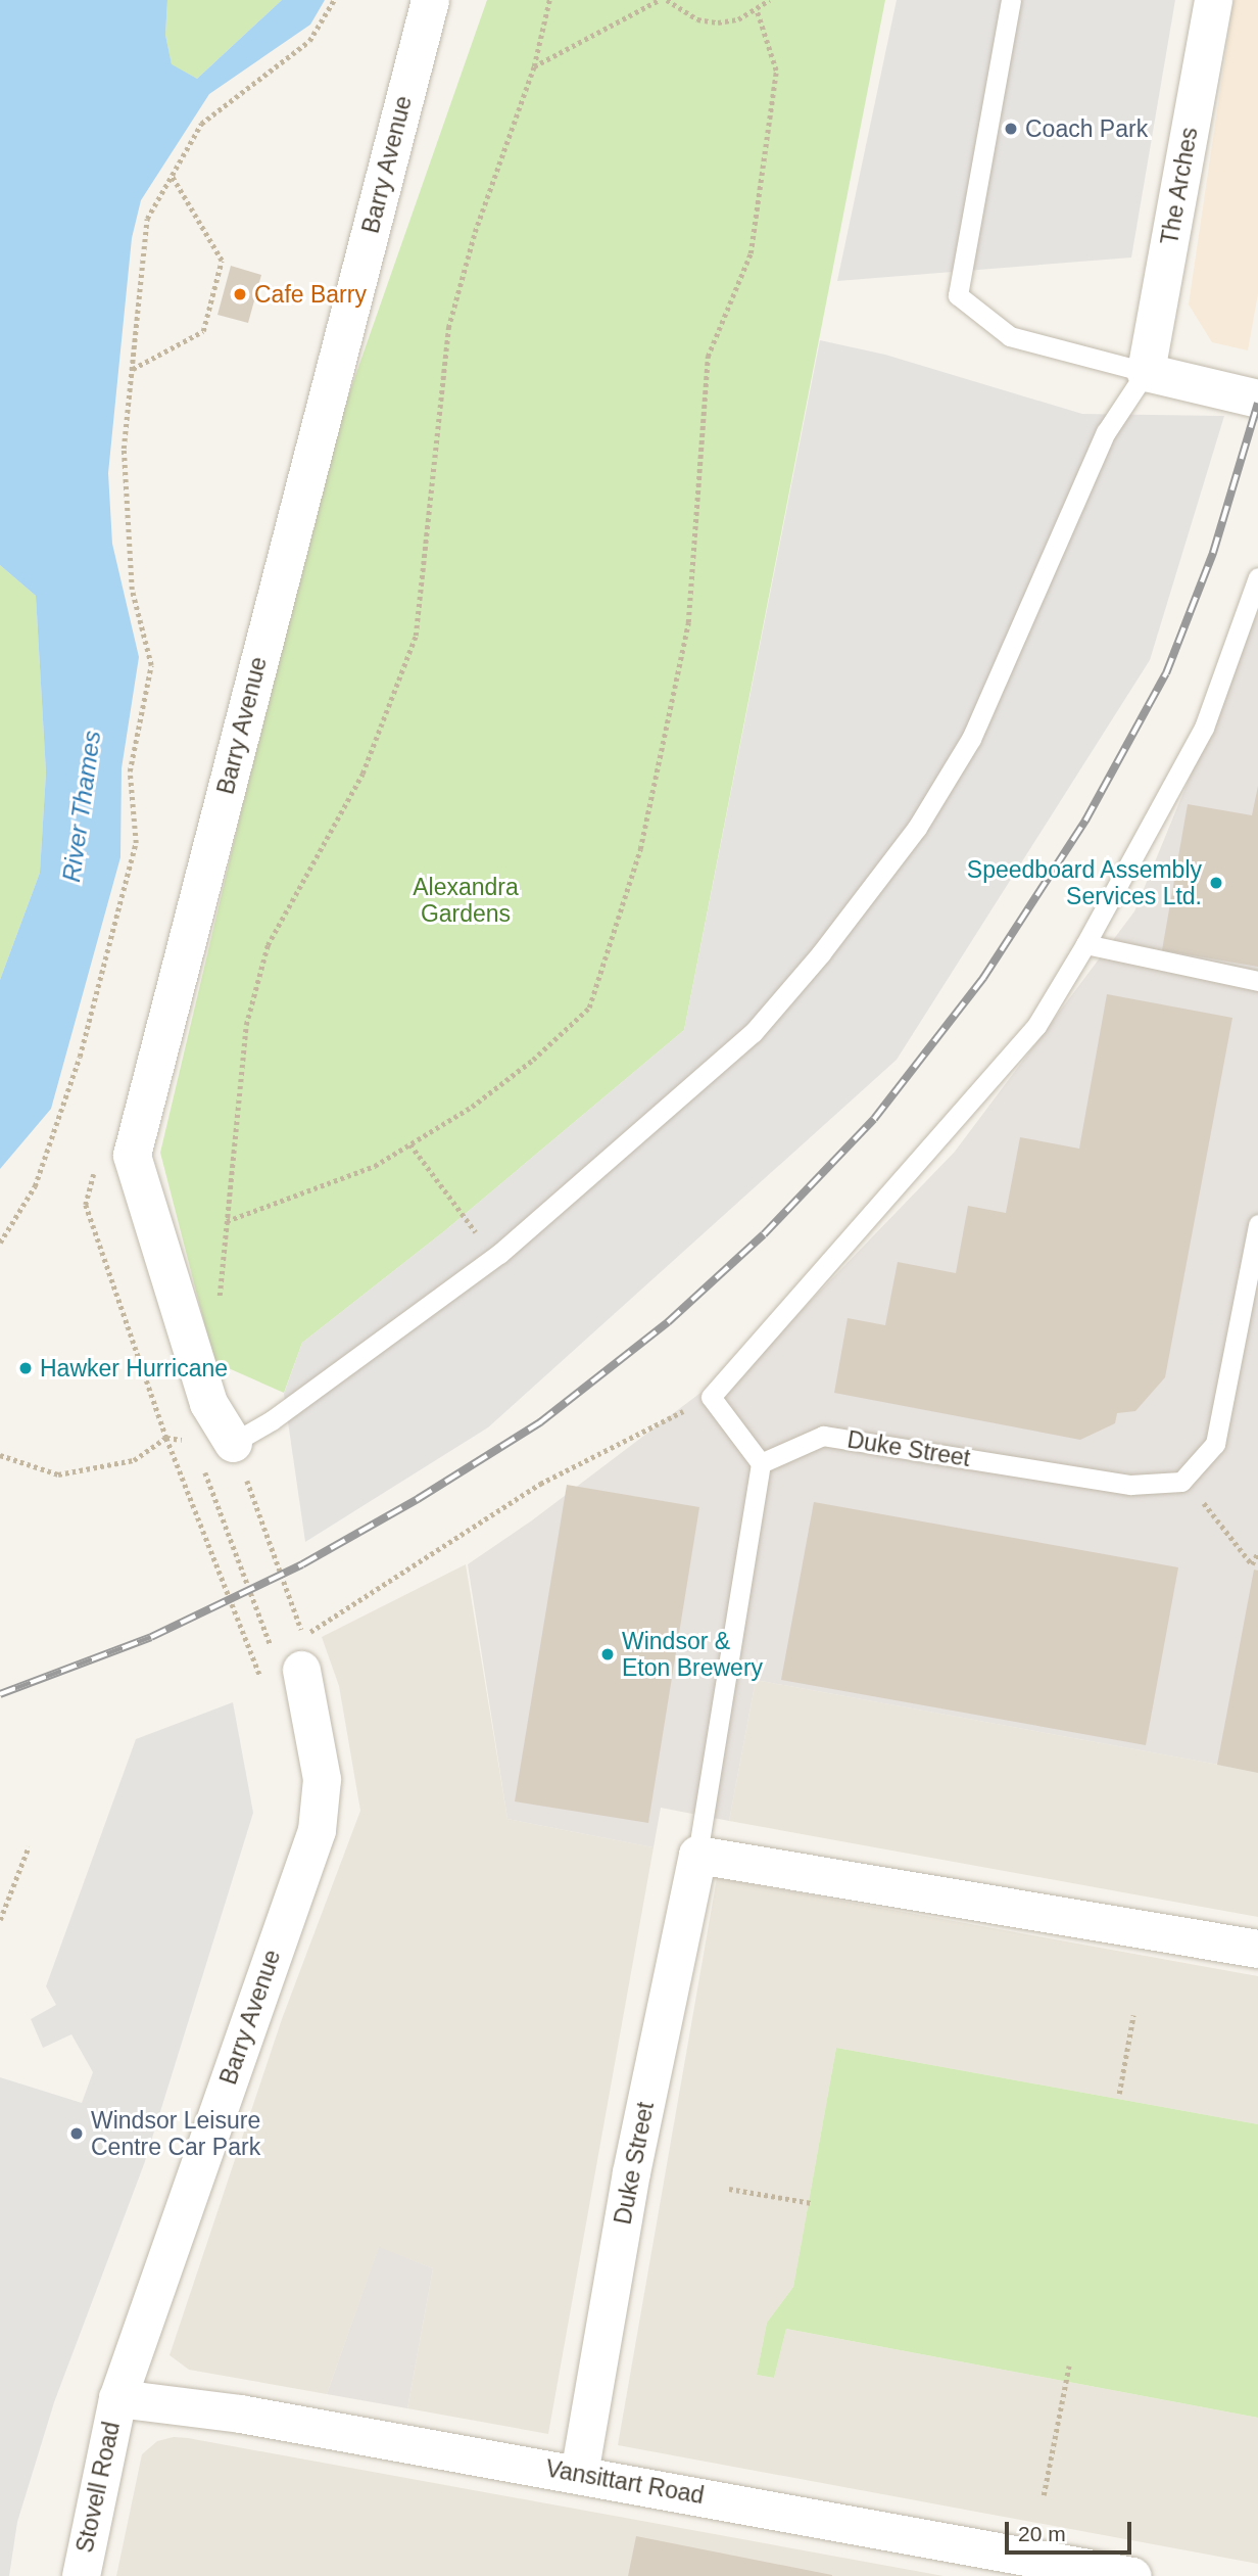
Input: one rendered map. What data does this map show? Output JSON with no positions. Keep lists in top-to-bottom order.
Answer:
{
  "streets": {
    "street": [
      "Barry Avenue",
      "The Arches",
      "Duke Street",
      "Vansittart Road",
      "Stovell Road"
    ]
  },
  "crossings": [
    ["Barry Avenue", "Vansittart Road"],
    ["Barry Avenue", "Stovell Road"],
    ["Duke Street", "Vansittart Road"],
    ["Vansittart Road", "Stovell Road"]
  ],
  "water": ["River Thames"],
  "parks": ["Alexandra Gardens"],
  "places": [
    "Coach Park",
    "Cafe Barry",
    "Speedboard Assembly Services Ltd.",
    "Hawker Hurricane",
    "Windsor & Eton Brewery",
    "Windsor Leisure Centre Car Park"
  ],
  "scale_bar": "20 m"
}
